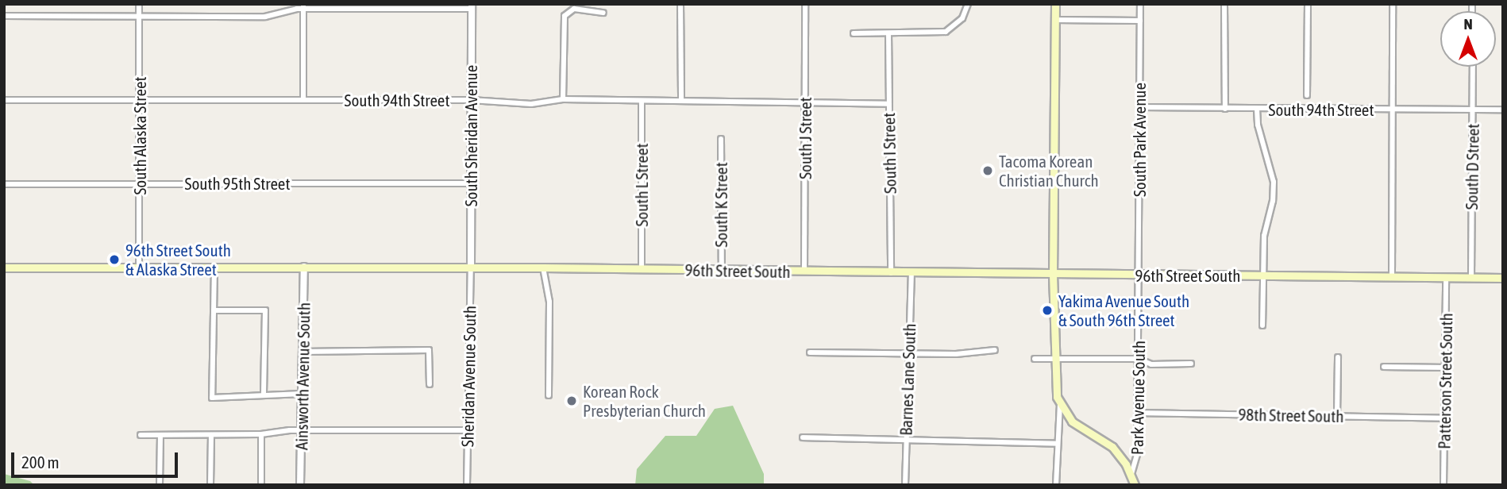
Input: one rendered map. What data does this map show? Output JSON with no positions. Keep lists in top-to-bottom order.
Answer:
{
  "streets": {
    "main road": ["96th Street South", "Park Avenue South"],
    "street": [
      "South 94th Street",
      "South Alaska Street",
      "South Sheridan Avenue",
      "South J Street",
      "South Park Avenue",
      "South I Street",
      "South D Street",
      "South 95th Street",
      "South L Street",
      "South K Street",
      "Ainsworth Avenue South",
      "Sheridan Avenue South",
      "Barnes Lane South",
      "Patterson Street South",
      "98th Street South"
    ]
  },
  "crossings": [
    ["South 94th Street", "South Alaska Street"],
    ["South 94th Street", "South Sheridan Avenue"],
    ["South 94th Street", "South J Street"],
    ["South 94th Street", "South Park Avenue"],
    ["South 94th Street", "South I Street"],
    ["South 94th Street", "South D Street"],
    ["South 94th Street", "South L Street"],
    ["South Alaska Street", "South 95th Street"],
    ["South Alaska Street", "96th Street South"],
    ["South Sheridan Avenue", "South 95th Street"],
    ["South Sheridan Avenue", "96th Street South"],
    ["South Sheridan Avenue", "Sheridan Avenue South"],
    ["South J Street", "96th Street South"],
    ["South Park Avenue", "96th Street South"],
    ["South Park Avenue", "Park Avenue South"],
    ["South I Street", "96th Street South"],
    ["South D Street", "96th Street South"],
    ["South L Street", "96th Street South"],
    ["South K Street", "96th Street South"],
    ["96th Street South", "Ainsworth Avenue South"],
    ["96th Street South", "Sheridan Avenue South"],
    ["96th Street South", "Barnes Lane South"],
    ["96th Street South", "Patterson Street South"],
    ["96th Street South", "Park Avenue South"],
    ["Patterson Street South", "98th Street South"],
    ["Park Avenue South", "98th Street South"]
  ],
  "places": [
    "Tacoma Korean Christian Church",
    "96th Street South & Alaska Street",
    "Yakima Avenue South & South 96th Street",
    "Korean Rock Presbyterian Church"
  ],
  "scale_bar": "200 m",
  "north": "top"
}
